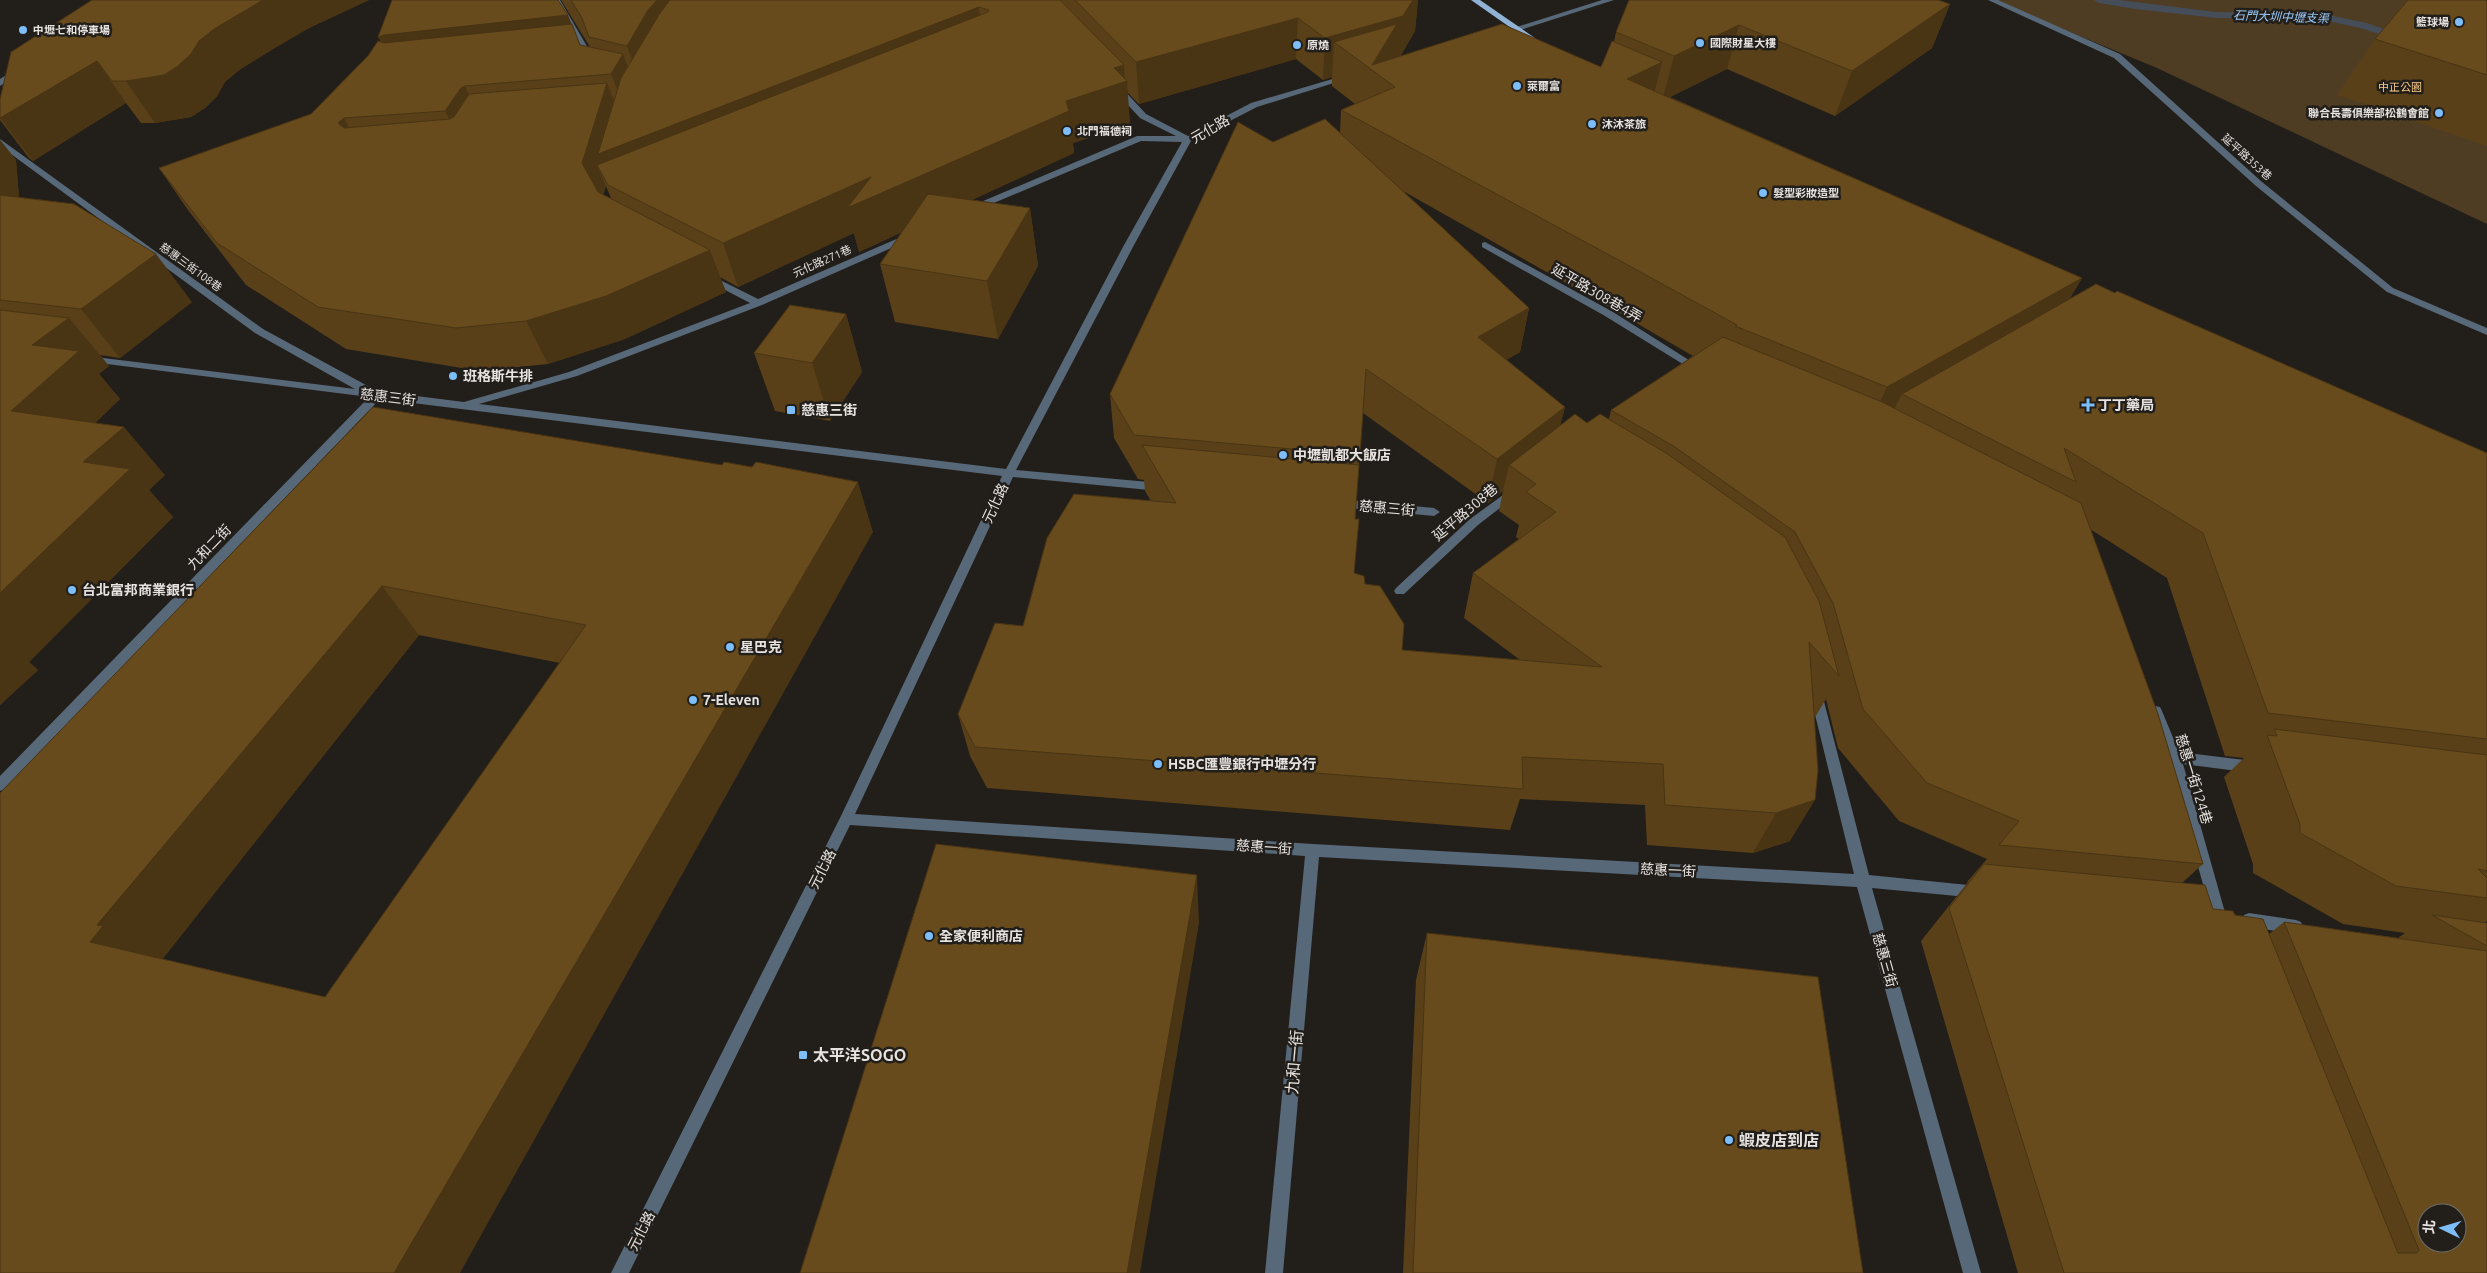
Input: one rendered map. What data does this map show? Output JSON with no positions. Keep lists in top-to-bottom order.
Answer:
{
  "streets": {
    "street": [
      "元化路",
      "延平路353巷",
      "元化路271巷",
      "慈惠三街108巷",
      "延平路308巷4弄",
      "慈惠三街",
      "延平路308巷",
      "九和二街",
      "慈惠一街124巷",
      "慈惠一街",
      "九和一街"
    ]
  },
  "crossings": [
    ["元化路", "慈惠三街"],
    ["元化路", "慈惠一街"],
    ["元化路271巷", "慈惠三街"],
    ["慈惠三街108巷", "慈惠三街"],
    ["慈惠三街108巷", "九和二街"],
    ["慈惠三街", "九和二街"],
    ["慈惠三街", "慈惠一街"],
    ["慈惠一街", "九和一街"]
  ],
  "water": ["石門大圳中壢支渠"],
  "parks": ["中正公園"],
  "places": {
    "other": [
      "籃球場",
      "中壢七和停車場",
      "國際財星大樓",
      "原燒",
      "萊爾富",
      "聯合長壽俱樂部松鶴會館",
      "沐沐茶旅",
      "北門福德祠",
      "髮型彩妝造型",
      "班格斯牛排",
      "中壢凱都大飯店",
      "台北富邦商業銀行",
      "星巴克",
      "7-Eleven",
      "HSBC匯豐銀行中壢分行",
      "全家便利商店",
      "蝦皮店到店"
    ],
    "health": ["丁丁藥局"],
    "transit": ["慈惠三街", "太平洋SOGO"]
  },
  "north": "left"
}
